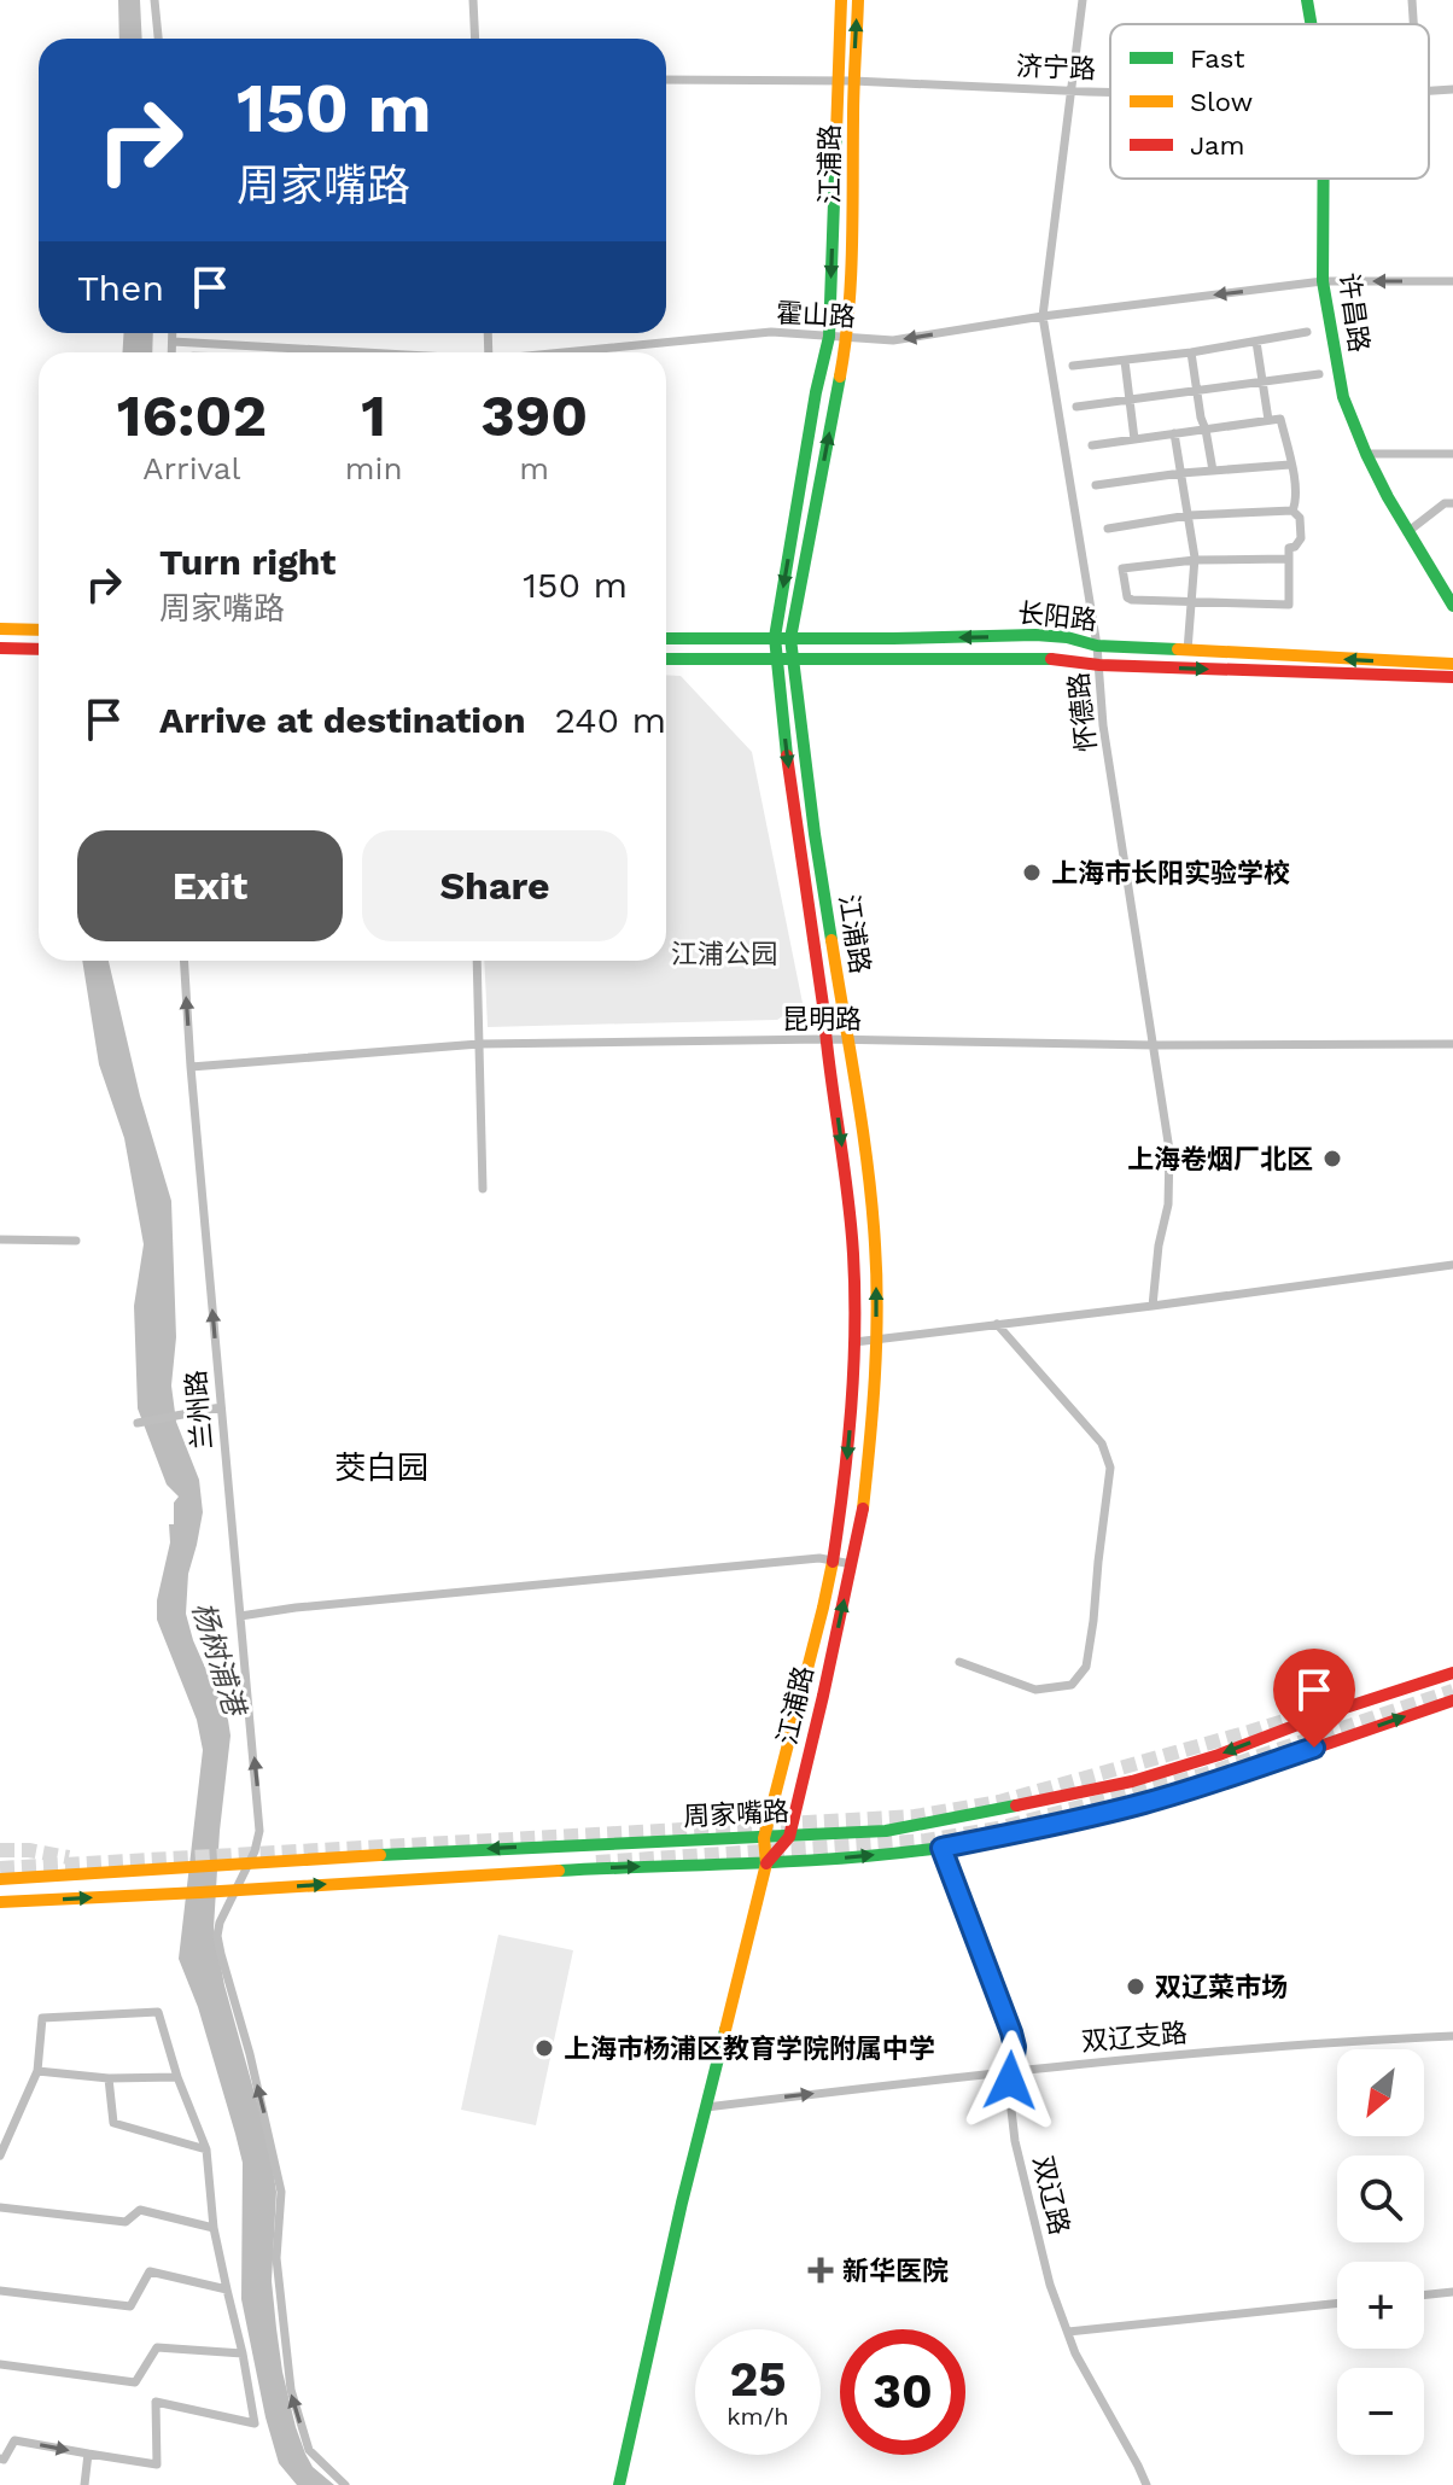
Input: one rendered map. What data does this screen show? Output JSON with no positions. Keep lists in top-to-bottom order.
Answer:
{
  "streets": {
    "main road": [
      "江浦路",
      "许昌路",
      "长阳路",
      "周家嘴路"
    ],
    "street": [
      "济宁路",
      "霍山路",
      "怀德路",
      "昆明路",
      "兰州路",
      "双辽支路",
      "双辽路"
    ]
  },
  "crossings": [
    ["济宁路", "江浦路"],
    ["济宁路", "怀德路"],
    ["江浦路", "霍山路"],
    ["江浦路", "长阳路"],
    ["江浦路", "昆明路"],
    ["江浦路", "周家嘴路"],
    ["江浦路", "双辽支路"],
    ["许昌路", "霍山路"],
    ["霍山路", "怀德路"],
    ["长阳路", "怀德路"],
    ["怀德路", "昆明路"],
    ["昆明路", "兰州路"],
    ["兰州路", "周家嘴路"],
    ["周家嘴路", "双辽路"],
    ["双辽支路", "双辽路"]
  ],
  "one_way": ["兰州路", "双辽支路"],
  "districts": ["茭白园"],
  "water": ["杨树浦港"],
  "parks": ["江浦公园"],
  "places": {
    "other": [
      "上海市长阳实验学校",
      "上海卷烟厂北区",
      "双辽菜市场",
      "上海市杨浦区教育学院附属中学"
    ],
    "health": ["新华医院"]
  },
  "legend": ["Fast", "Slow", "Jam"],
  "north": "bottom left",
  "page": {
    "turn": ["150 m", "周家嘴路"],
    "then": "Then",
    "eta": [
      "16:02",
      "Arrival",
      "1",
      "min",
      "390",
      "m"
    ],
    "list": [
      {
        "name": "Turn right",
        "note": "周家嘴路",
        "value": "150 m"
      },
      {
        "name": "Arrive at destination",
        "value": "240 m"
      }
    ],
    "buttons": ["Exit", "Share"],
    "map_buttons": ["+", "−"],
    "speed": "25 km/h",
    "limit": "30"
  }
}
